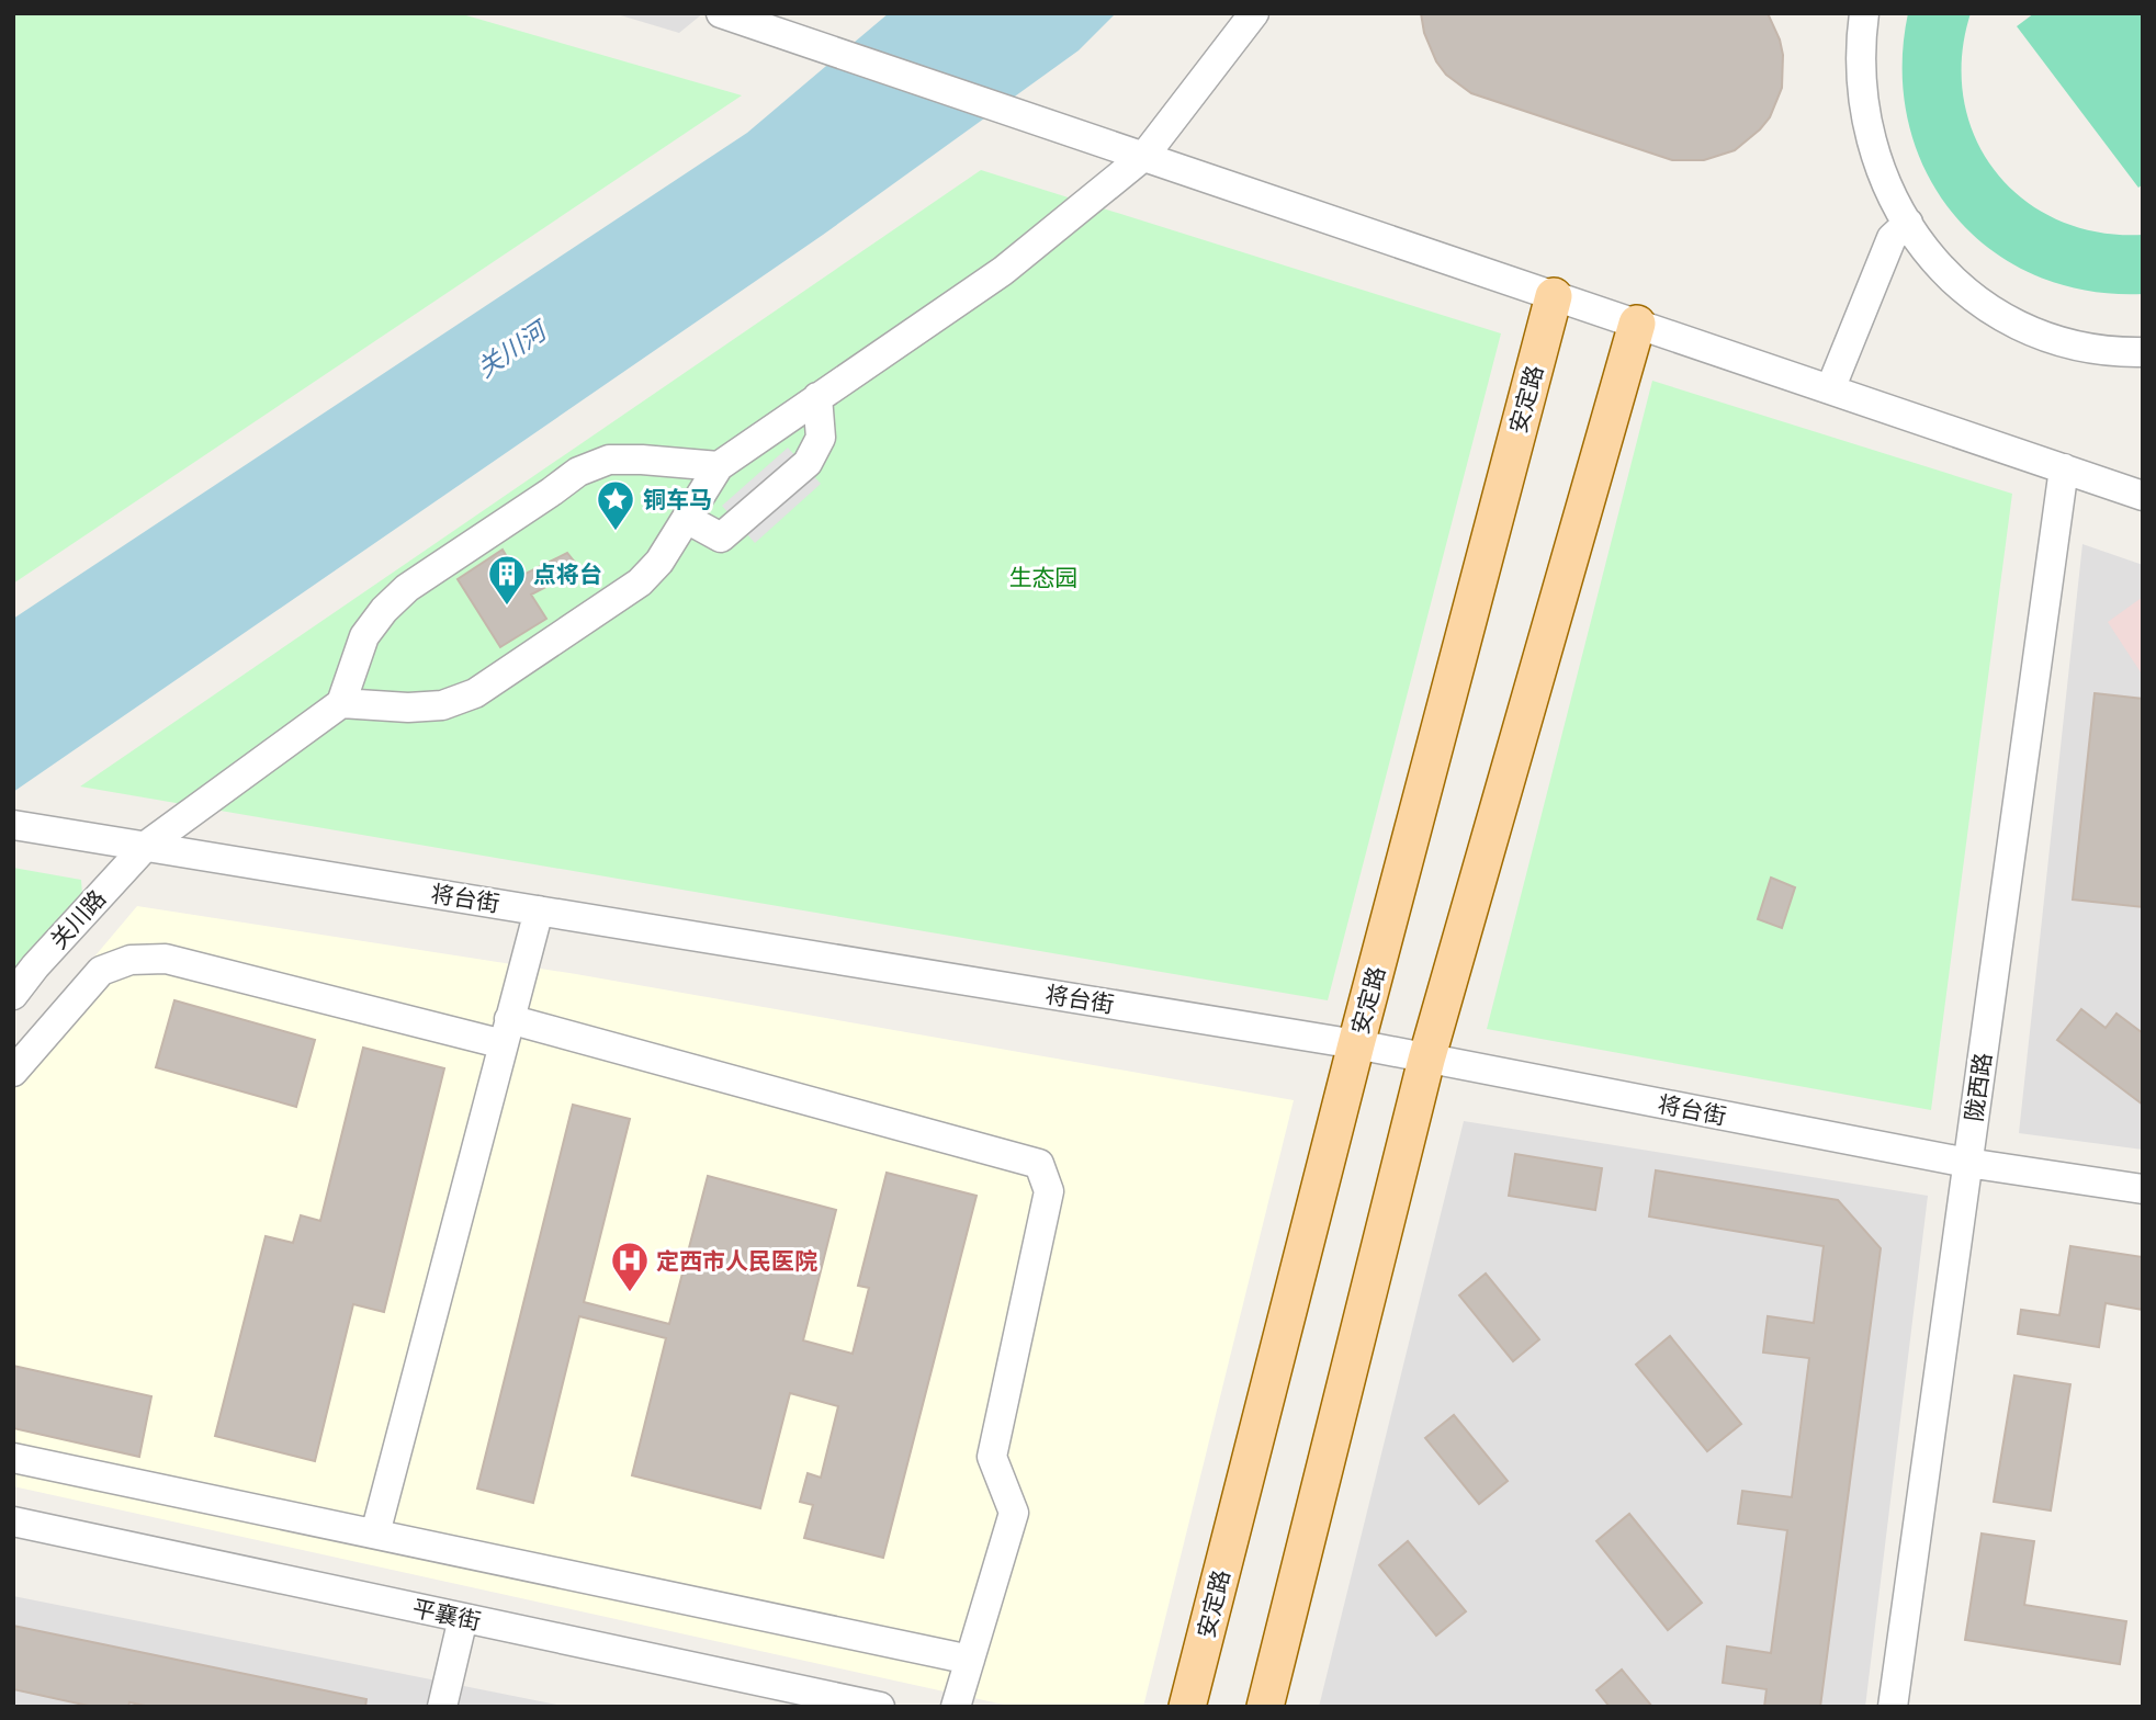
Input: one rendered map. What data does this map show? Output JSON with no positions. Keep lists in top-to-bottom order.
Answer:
{
  "streets": {
    "main road": ["安定路"],
    "street": [
      "将台街",
      "关川路",
      "陇西路",
      "平襄街"
    ]
  },
  "crossings": [
    ["安定路", "将台街"],
    ["将台街", "关川路"],
    ["将台街", "陇西路"]
  ],
  "water": ["关川河"],
  "parks": ["生态园"],
  "places": {
    "place": ["铜车马"],
    "building": ["点将台"],
    "hospital": ["定西市人民医院"]
  }
}
